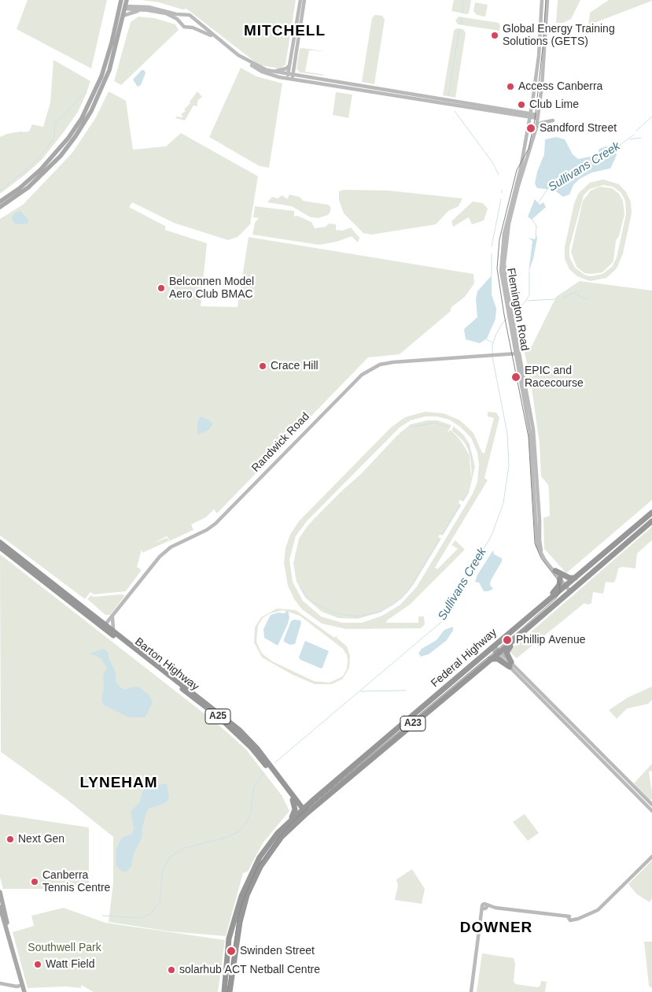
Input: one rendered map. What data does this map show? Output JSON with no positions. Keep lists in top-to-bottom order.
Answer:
{
  "streets": {
    "highway": [
      "Federal Highway",
      "Barton Highway",
      "A25",
      "A23"
    ],
    "main road": ["Flemington Road", "Randwick Road"]
  },
  "crossings": [
    ["Flemington Road", "Randwick Road"],
    ["Flemington Road", "Federal Highway"],
    ["Randwick Road", "Barton Highway"],
    ["Federal Highway", "Barton Highway"],
    ["Federal Highway", "A23"],
    ["Barton Highway", "A23"]
  ],
  "districts": ["MITCHELL", "LYNEHAM", "DOWNER"],
  "water": ["Sullivans Creek"],
  "parks": ["Southwell Park"],
  "places": [
    "Global Energy Training Solutions (GETS)",
    "Access Canberra",
    "Club Lime",
    "Sandford Street",
    "Belconnen Model Aero Club BMAC",
    "Crace Hill",
    "EPIC and Racecourse",
    "Phillip Avenue",
    "Next Gen",
    "Canberra Tennis Centre",
    "Swinden Street",
    "Watt Field",
    "solarhub ACT Netball Centre"
  ]
}
